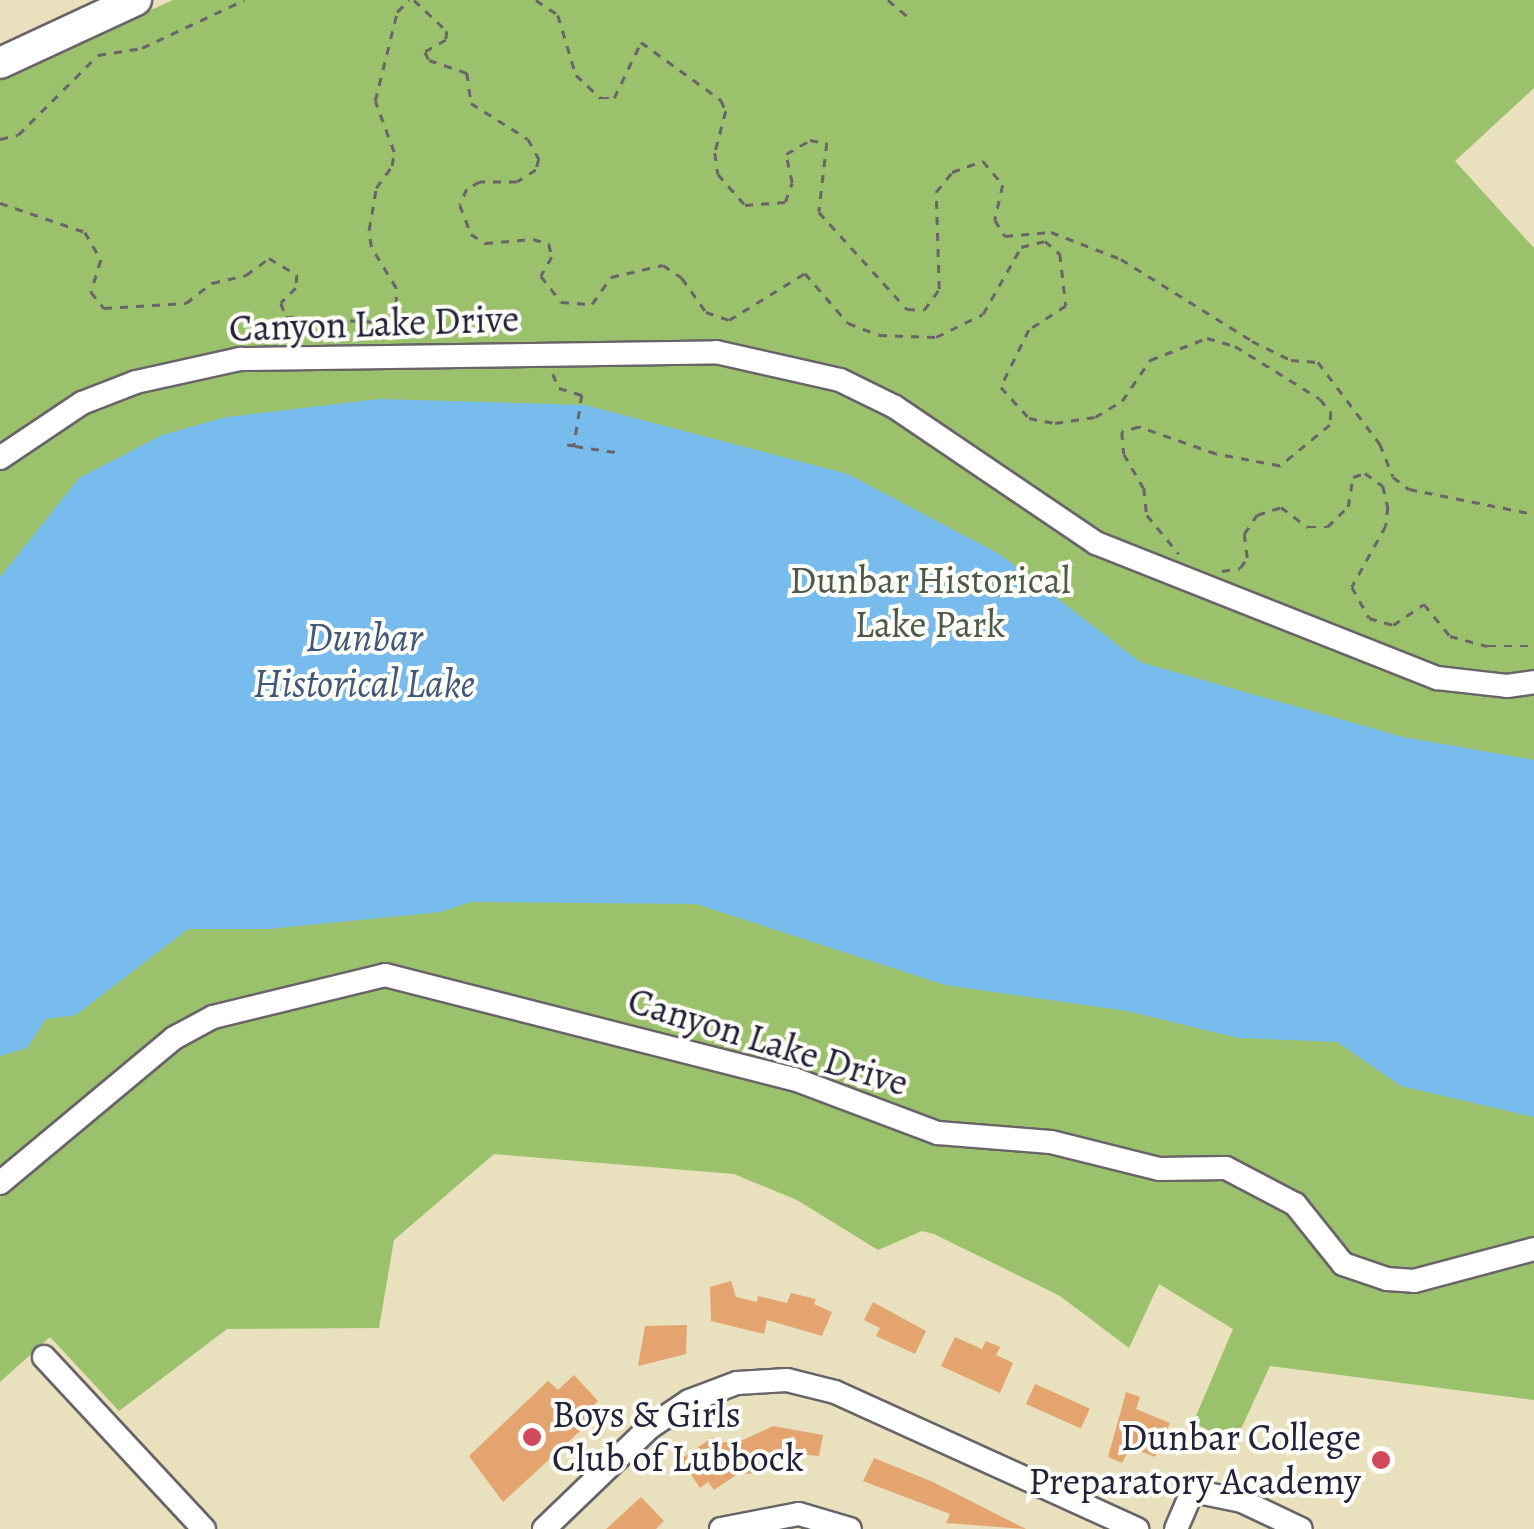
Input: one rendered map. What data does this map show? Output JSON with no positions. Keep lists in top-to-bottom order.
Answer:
{
  "streets": {
    "street": ["Canyon Lake Drive"]
  },
  "water": ["Dunbar Historical Lake"],
  "parks": ["Dunbar Historical Lake Park"],
  "places": ["Boys & Girls Club of Lubbock", "Dunbar College Preparatory Academy"]
}
